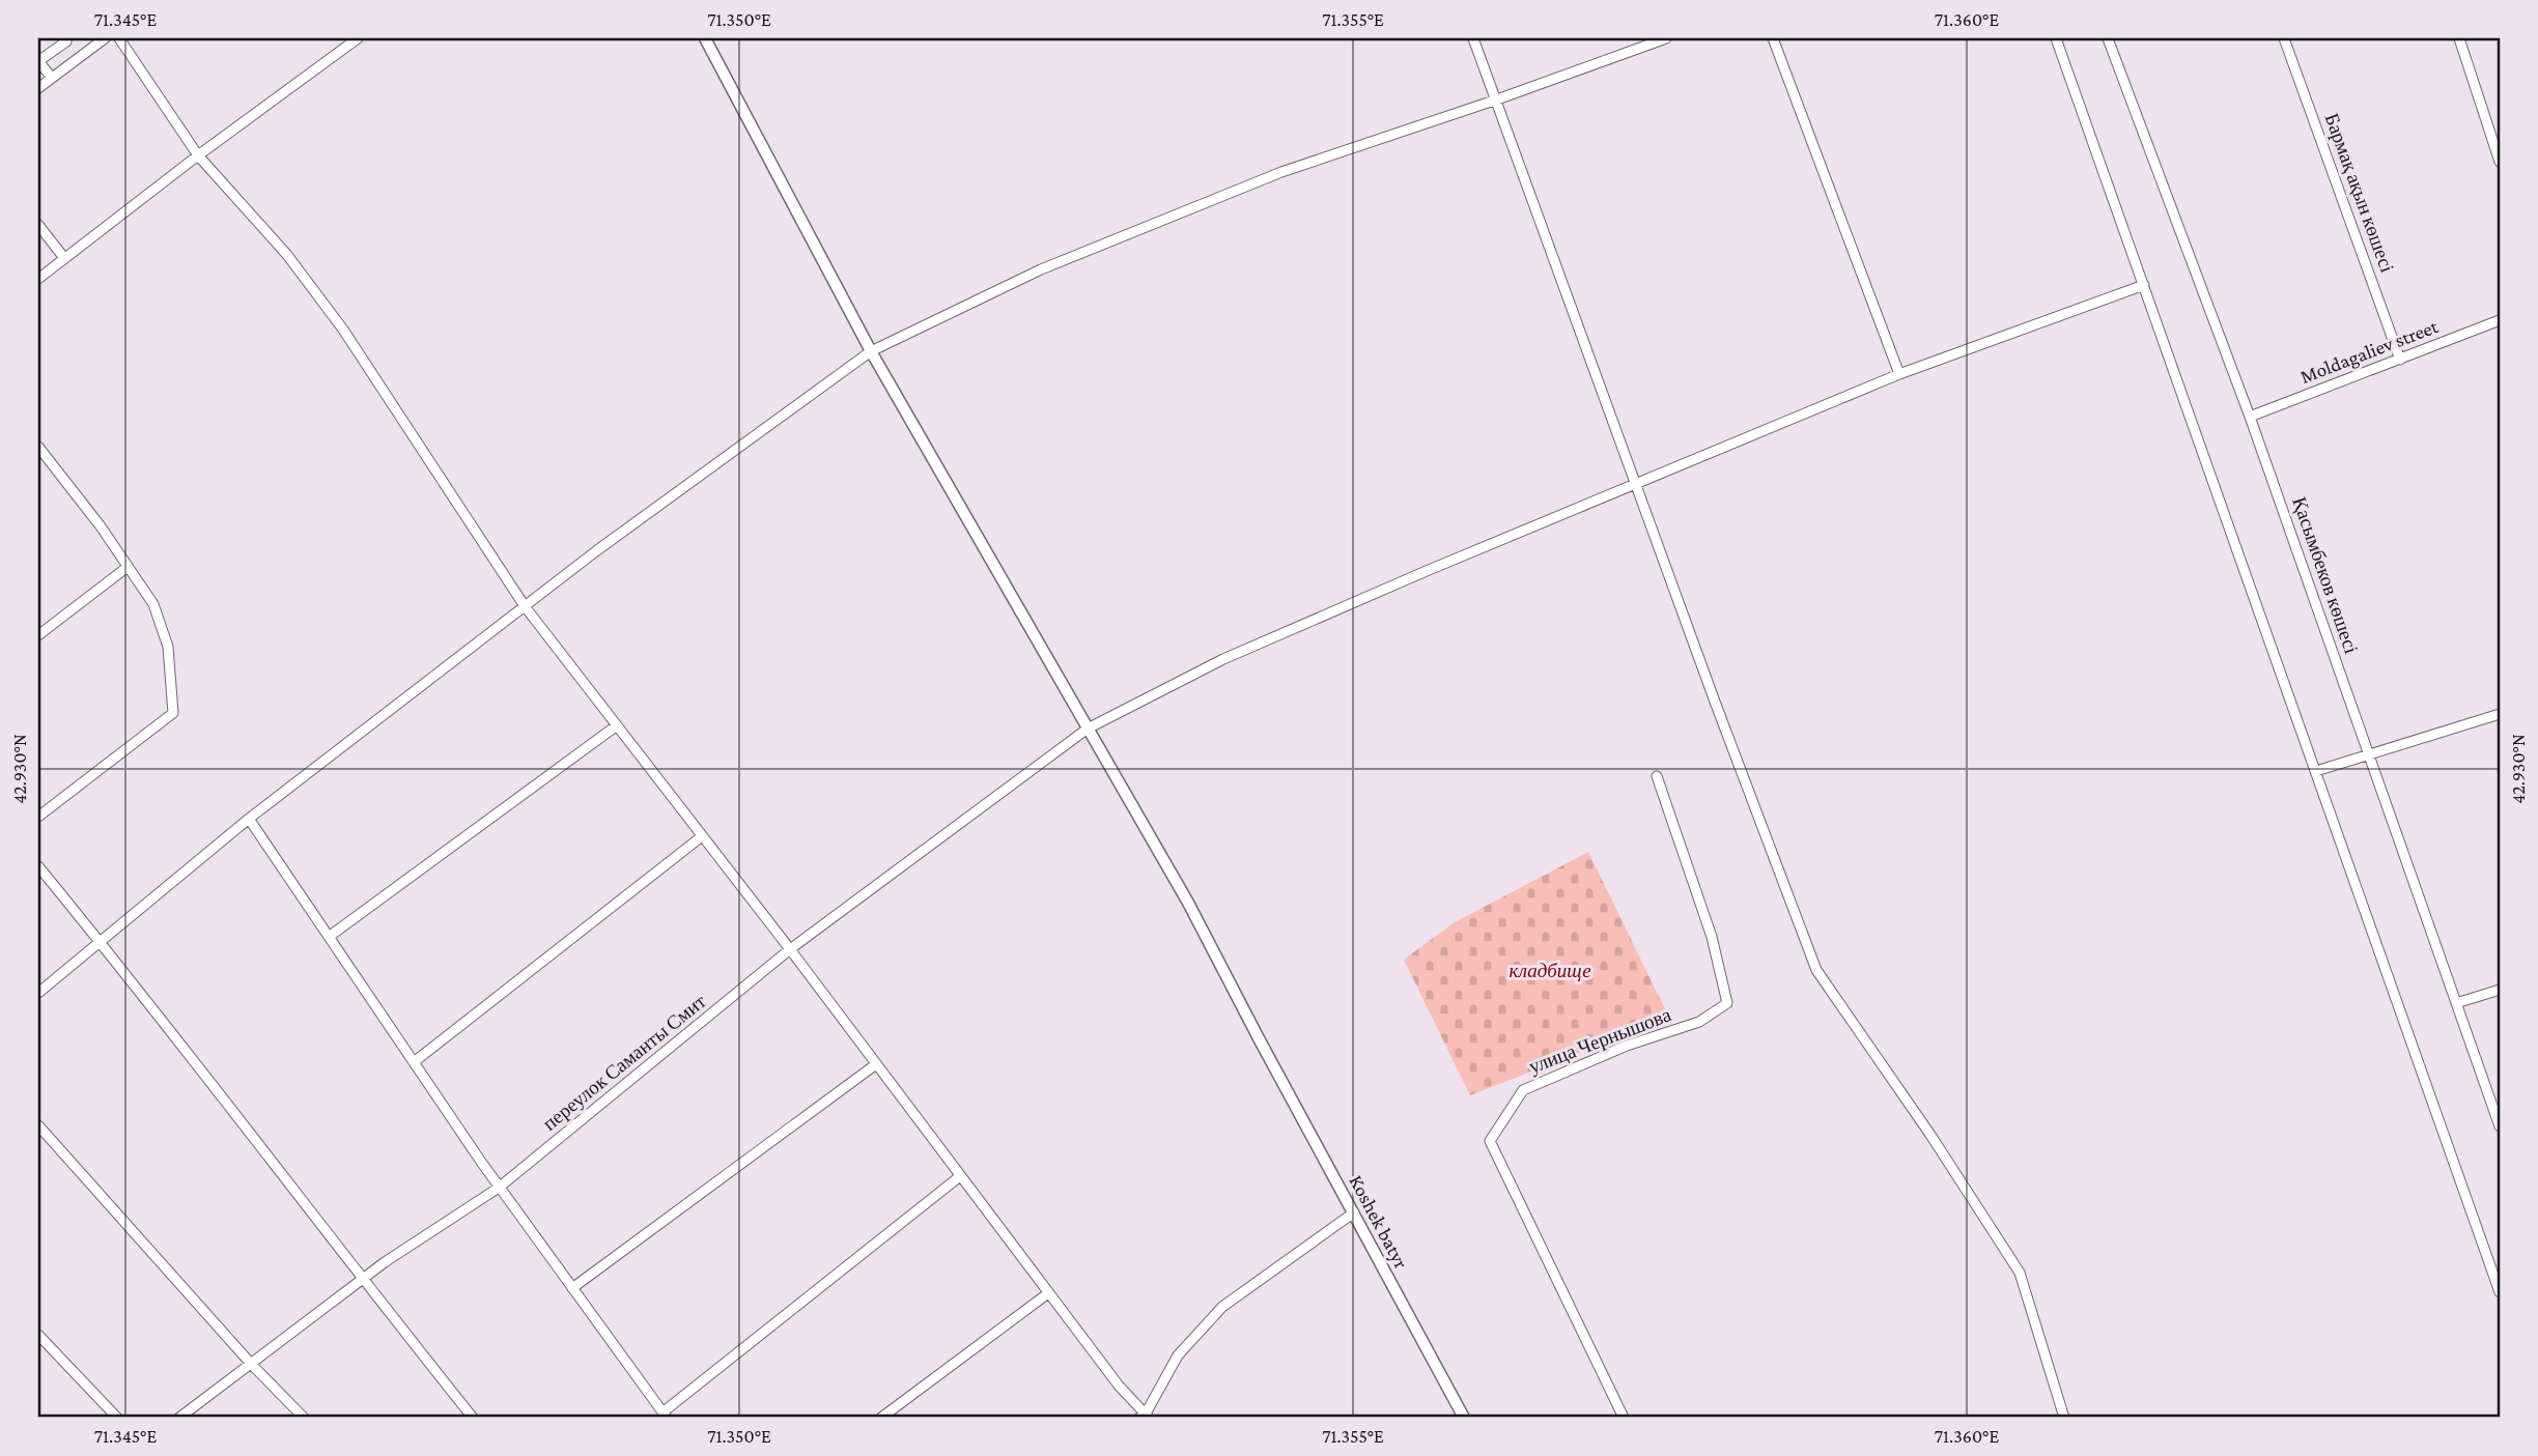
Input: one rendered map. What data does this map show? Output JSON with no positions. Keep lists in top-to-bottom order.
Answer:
{
  "streets": {
    "street": [
      "Бармақ ақын көшесі",
      "Moldagaliev street",
      "Қасымбеков көшесі",
      "улица Чернышова",
      "переулок Саманты Смит",
      "Koshek batyr"
    ]
  },
  "crossings": [
    ["Бармақ ақын көшесі", "Moldagaliev street"],
    ["Moldagaliev street", "Қасымбеков көшесі"],
    ["переулок Саманты Смит", "Koshek batyr"]
  ],
  "parks": ["кладбище"],
  "coordinates": [
    "71.345°E",
    "71.350°E",
    "71.355°E",
    "71.360°E",
    "42.930°N"
  ]
}
